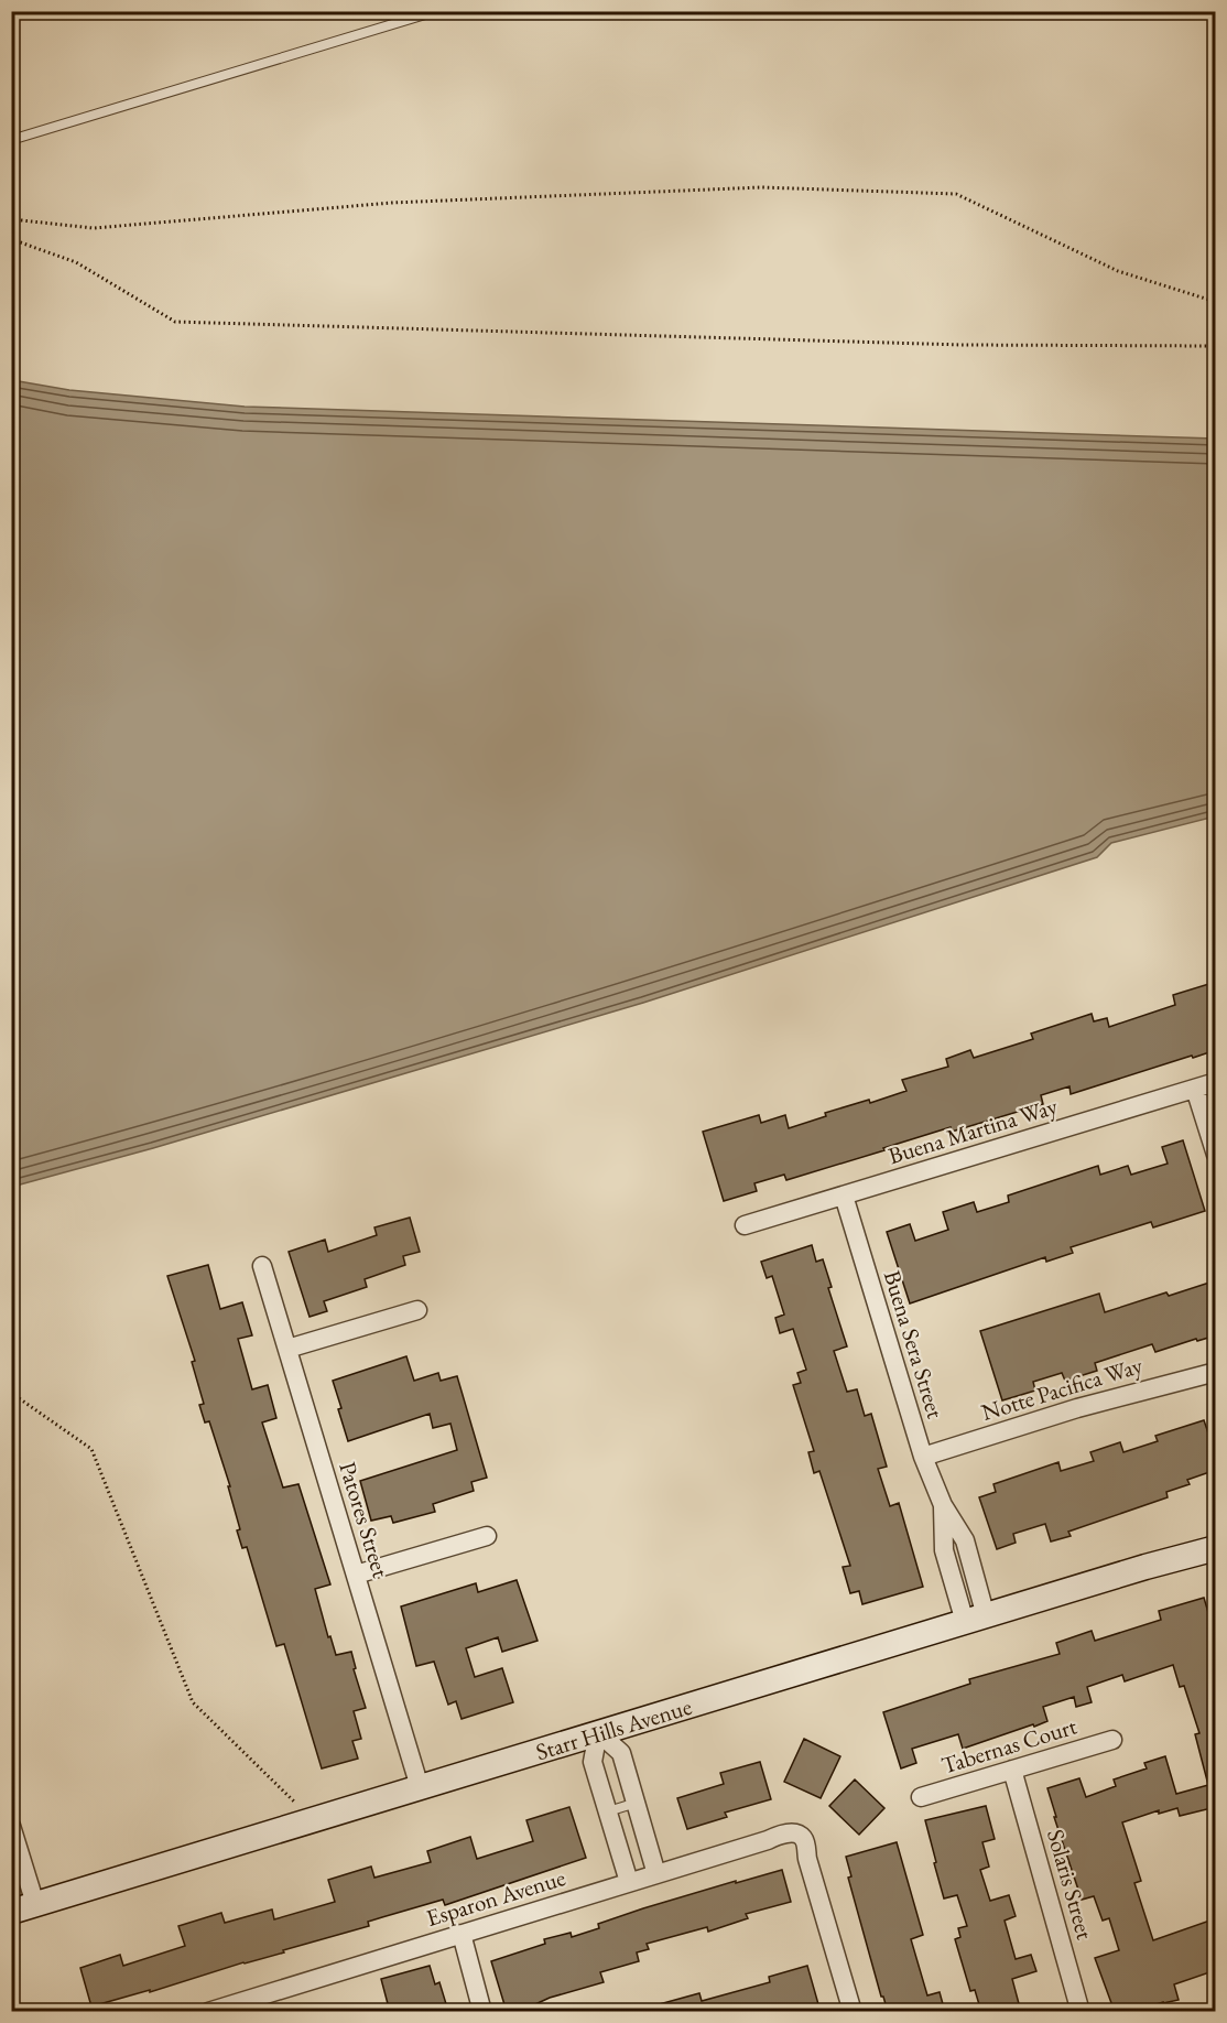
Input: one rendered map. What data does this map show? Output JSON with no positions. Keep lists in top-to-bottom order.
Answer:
{
  "streets": {
    "street": [
      "Buena Martina Way",
      "Buena Sera Street",
      "Notte Pacifica Way",
      "Patores Street",
      "Starr Hills Avenue",
      "Tabernas Court",
      "Solaris Street",
      "Esparon Avenue"
    ]
  },
  "crossings": [
    ["Buena Martina Way", "Buena Sera Street"],
    ["Buena Sera Street", "Notte Pacifica Way"],
    ["Buena Sera Street", "Starr Hills Avenue"],
    ["Patores Street", "Starr Hills Avenue"],
    ["Tabernas Court", "Solaris Street"]
  ]
}
